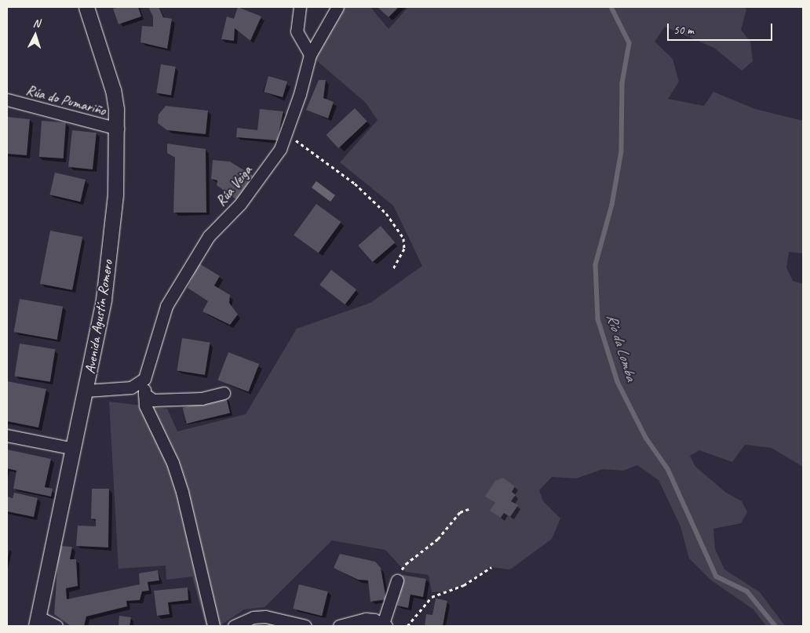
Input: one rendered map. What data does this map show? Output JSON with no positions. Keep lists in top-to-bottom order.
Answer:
{
  "streets": {
    "street": ["Rúa do Pumariño", "Rúa Veiga", "Avenida Agustín Romero"]
  },
  "crossings": [
    ["Rúa do Pumariño", "Avenida Agustín Romero"]
  ],
  "water": ["Río da Lomba"],
  "scale_bar": "50 m",
  "north": "top"
}
